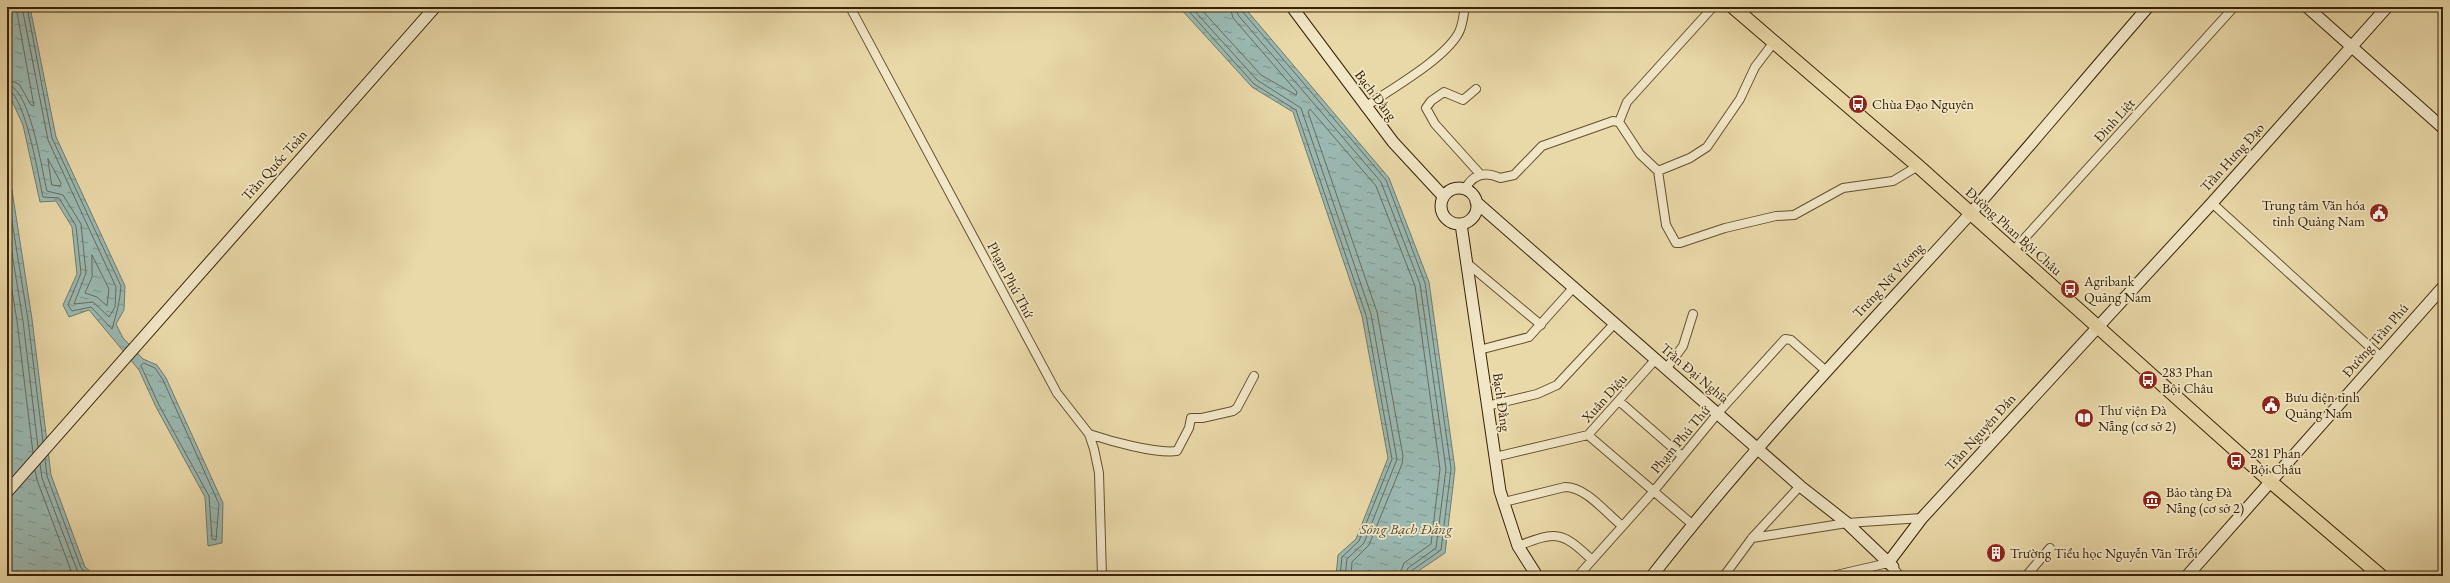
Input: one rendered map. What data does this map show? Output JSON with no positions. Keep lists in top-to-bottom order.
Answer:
{
  "streets": {
    "main road": ["Đường Phan Bội Châu"],
    "street": [
      "Bạch Đằng",
      "Đinh Liệt",
      "Trần Hưng Đạo",
      "Trần Quốc Toản",
      "Phạm Phú Thứ",
      "Trưng Nữ Vương",
      "Đường Trần Phú",
      "Trần Đại Nghĩa",
      "Xuân Diệu",
      "Trần Nguyên Đán"
    ]
  },
  "crossings": [
    ["Bạch Đằng", "Trần Đại Nghĩa"],
    ["Bạch Đằng", "Xuân Diệu"],
    ["Đinh Liệt", "Đường Phan Bội Châu"],
    ["Trần Hưng Đạo", "Đường Phan Bội Châu"],
    ["Trần Hưng Đạo", "Trần Nguyên Đán"],
    ["Đường Phan Bội Châu", "Trưng Nữ Vương"],
    ["Đường Phan Bội Châu", "Đường Trần Phú"],
    ["Đường Phan Bội Châu", "Trần Nguyên Đán"],
    ["Phạm Phú Thứ", "Trưng Nữ Vương"],
    ["Phạm Phú Thứ", "Trần Đại Nghĩa"],
    ["Trưng Nữ Vương", "Trần Đại Nghĩa"],
    ["Trần Đại Nghĩa", "Xuân Diệu"],
    ["Trần Đại Nghĩa", "Trần Nguyên Đán"]
  ],
  "water": ["Sông Bạch Đằng"],
  "places": {
    "bus stop": [
      "Chùa Đạo Nguyên",
      "Agribank Quảng Nam",
      "283 Phan Bội Châu",
      "281 Phan Bội Châu"
    ],
    "public building": ["Trung tâm Văn hóa tỉnh Quảng Nam", "Bưu điện tỉnh Quảng Nam"],
    "library": ["Thư viện Đà Nẵng (cơ sở 2)"],
    "museum": ["Bảo tàng Đà Nẵng (cơ sở 2)"],
    "building": ["Trường Tiểu học Nguyễn Văn Trỗi"]
  }
}
